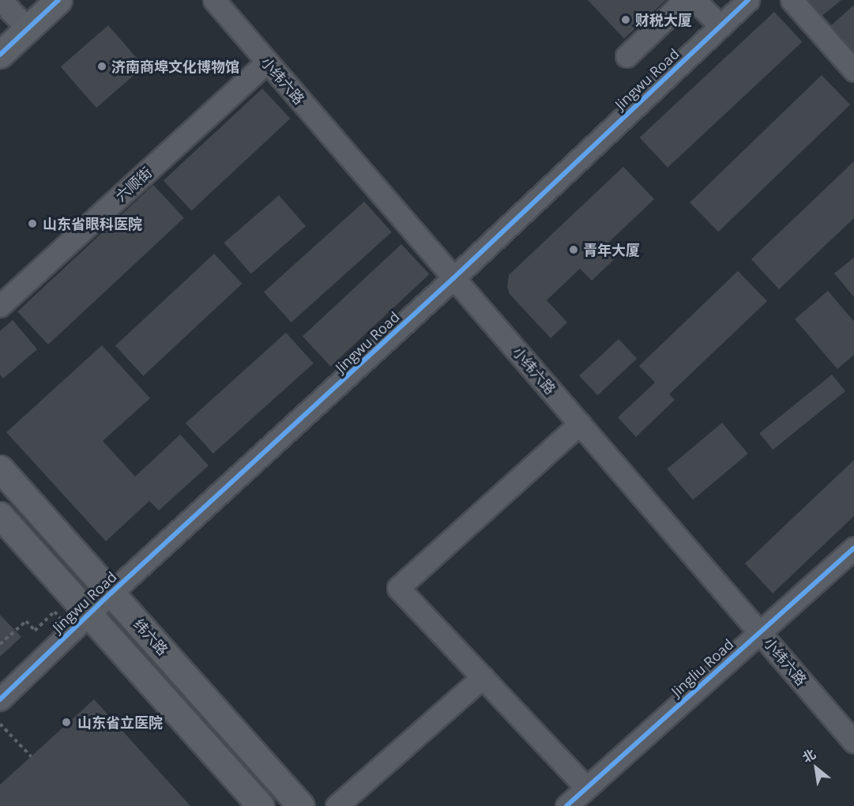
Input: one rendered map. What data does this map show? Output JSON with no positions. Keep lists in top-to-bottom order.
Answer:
{
  "streets": {
    "main road": ["纬六路"],
    "street": [
      "Jingwu Road",
      "小纬六路",
      "六顺街",
      "Jingliu Road"
    ]
  },
  "crossings": [
    ["Jingwu Road", "小纬六路"],
    ["Jingwu Road", "纬六路"],
    ["小纬六路", "六顺街"],
    ["小纬六路", "Jingliu Road"]
  ],
  "places": [
    "财税大厦",
    "济南商埠文化博物馆",
    "山东省眼科医院",
    "青年大厦",
    "山东省立医院"
  ],
  "north": "top left"
}
